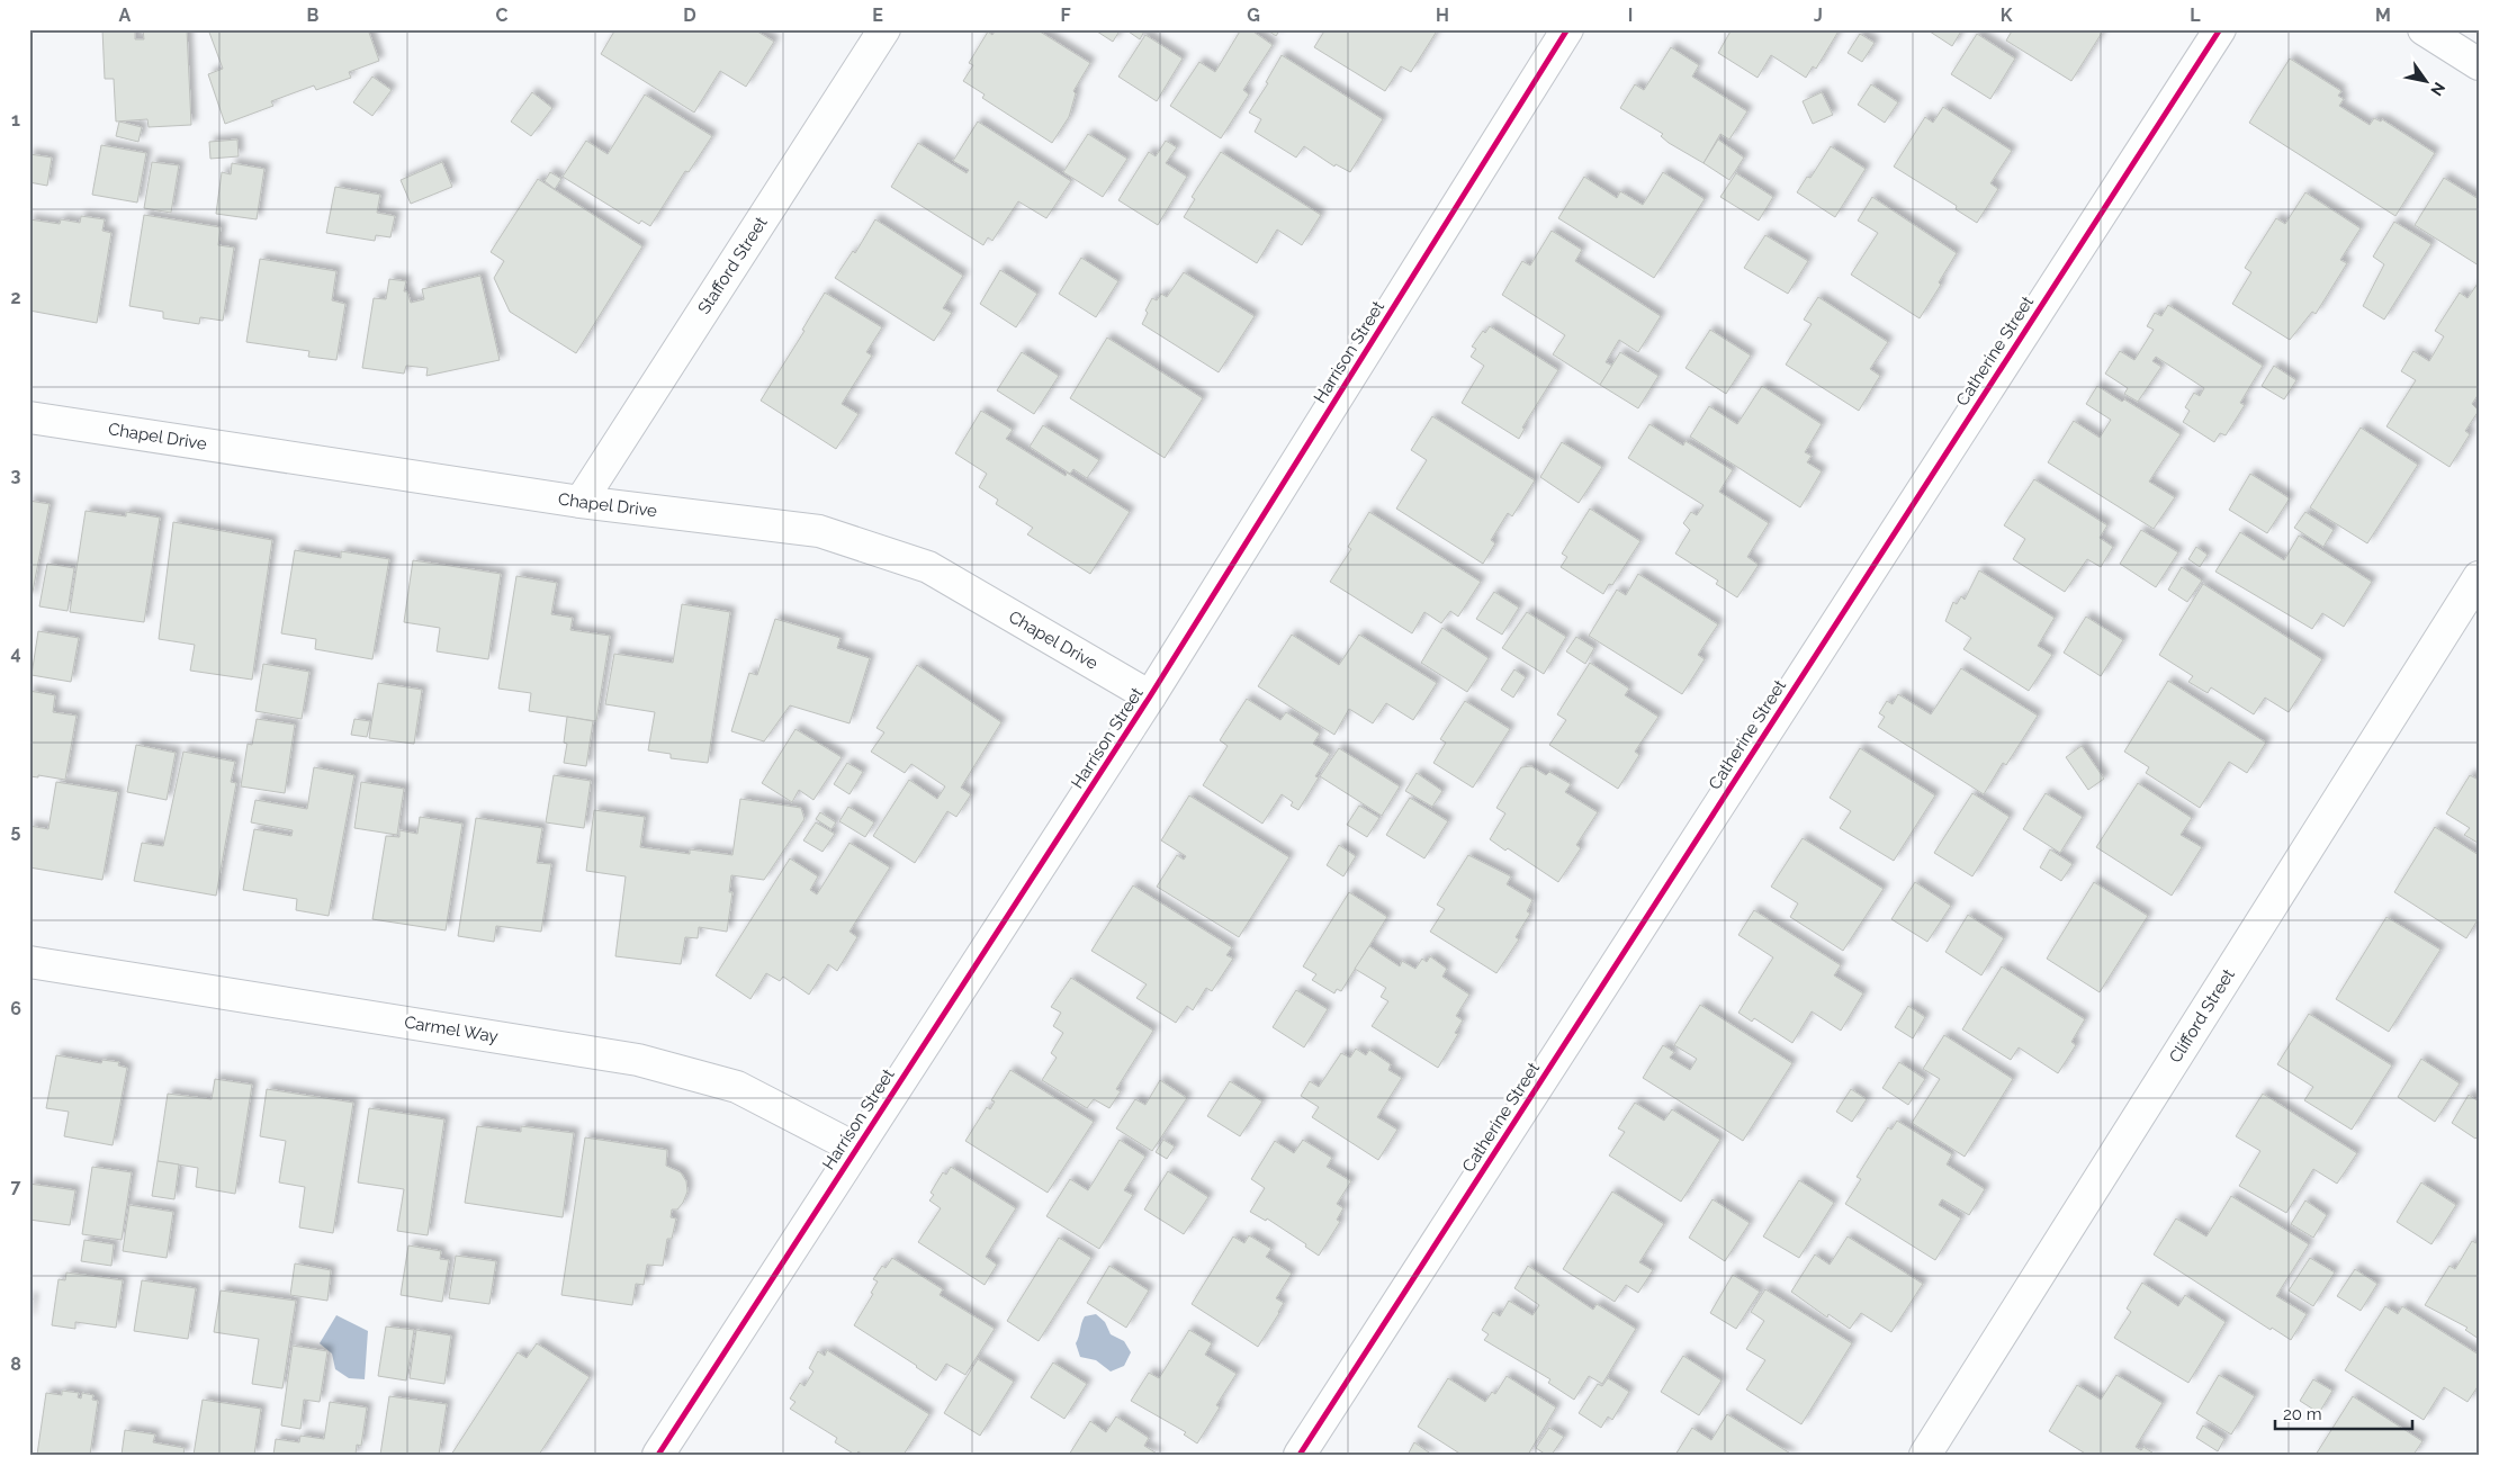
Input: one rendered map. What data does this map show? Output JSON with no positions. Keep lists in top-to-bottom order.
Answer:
{
  "streets": {
    "street": [
      "Stafford Street",
      "Catherine Street",
      "Harrison Street",
      "Chapel Drive",
      "Clifford Street",
      "Carmel Way"
    ]
  },
  "crossings": [
    ["Stafford Street", "Chapel Drive"],
    ["Harrison Street", "Chapel Drive"],
    ["Harrison Street", "Carmel Way"]
  ],
  "scale_bar": "20 m",
  "north": "bottom right",
  "grid": {
    "columns": [
      "A",
      "B",
      "C",
      "D",
      "E",
      "F",
      "G",
      "H",
      "I",
      "J",
      "K",
      "L",
      "M"
    ],
    "rows": [
      "1",
      "2",
      "3",
      "4",
      "5",
      "6",
      "7",
      "8"
    ]
  }
}
